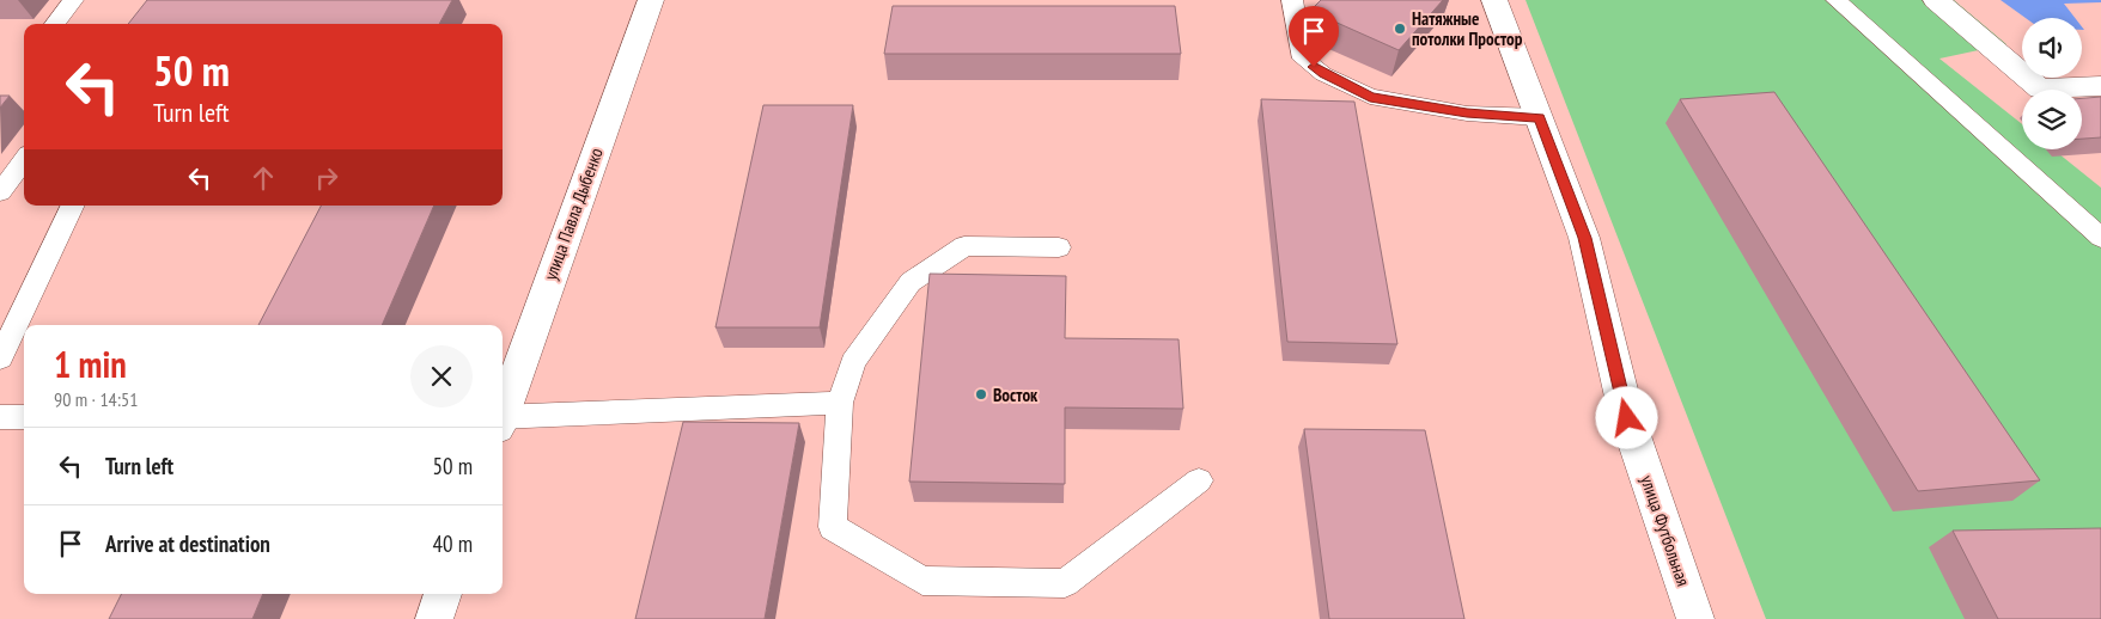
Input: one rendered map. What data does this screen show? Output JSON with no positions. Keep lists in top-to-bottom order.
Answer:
{
  "streets": {
    "street": ["улица Павла Дыбенко", "улица Футбольная"]
  },
  "places": ["Натяжные потолки Простор", "Восток"],
  "page": {
    "turn": ["50 m", "Turn left"],
    "heading": ["1 min", "90 m · 14:51"],
    "list": [
      {
        "name": "Turn left",
        "value": "50 m"
      },
      {
        "name": "Arrive at destination",
        "value": "40 m"
      }
    ]
  }
}
